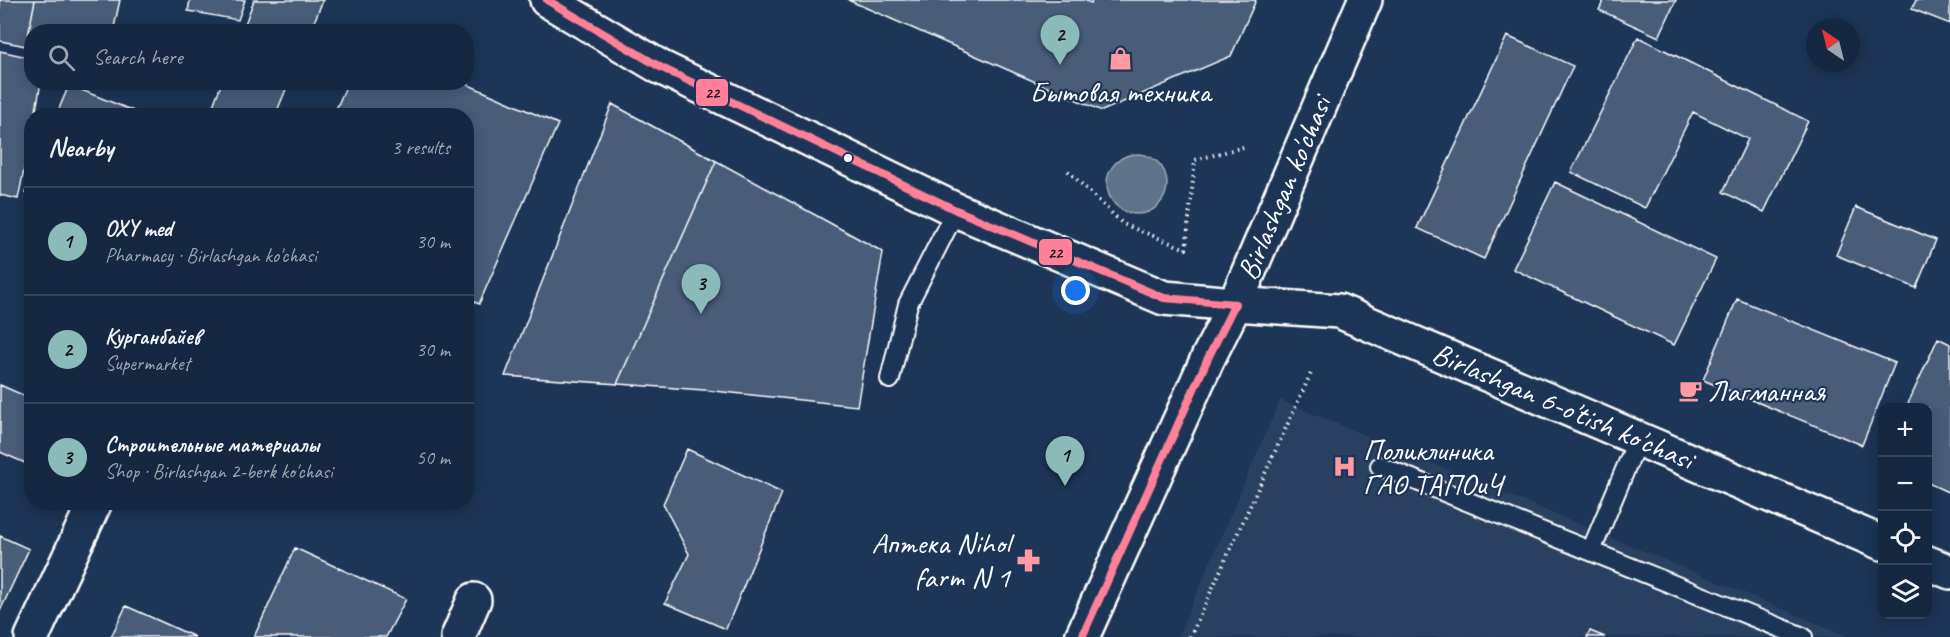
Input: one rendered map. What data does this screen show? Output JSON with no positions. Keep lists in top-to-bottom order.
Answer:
{
  "streets": {
    "street": ["Birlashgan ko'chasi", "Birlashgan 6-o'tish ko'chasi"]
  },
  "crossings": [
    ["Birlashgan ko'chasi", "Birlashgan 6-o'tish ko'chasi"]
  ],
  "places": {
    "shop": ["Бытовая техника"],
    "cafe": ["Лагманная"],
    "hospital": ["Поликлиника ГАО ТАПОиЧ"],
    "pharmacy": ["Аптека Nihol farm N 1"]
  },
  "lines": ["transit line 22"],
  "north": "top left",
  "page": {
    "pins": ["2", "3", "1"],
    "search": "Search here",
    "heading": ["Nearby", "3 results"],
    "list": [
      {
        "mark": "1",
        "name": "OXY med",
        "note": "Pharmacy · Birlashgan ko'chasi",
        "value": "30 m"
      },
      {
        "mark": "2",
        "name": "Курганбайев",
        "note": "Supermarket",
        "value": "30 m"
      },
      {
        "mark": "3",
        "name": "Строительные материалы",
        "note": "Shop · Birlashgan 2-berk ko'chasi",
        "value": "50 m"
      }
    ],
    "map_buttons": ["+", "−"]
  }
}
